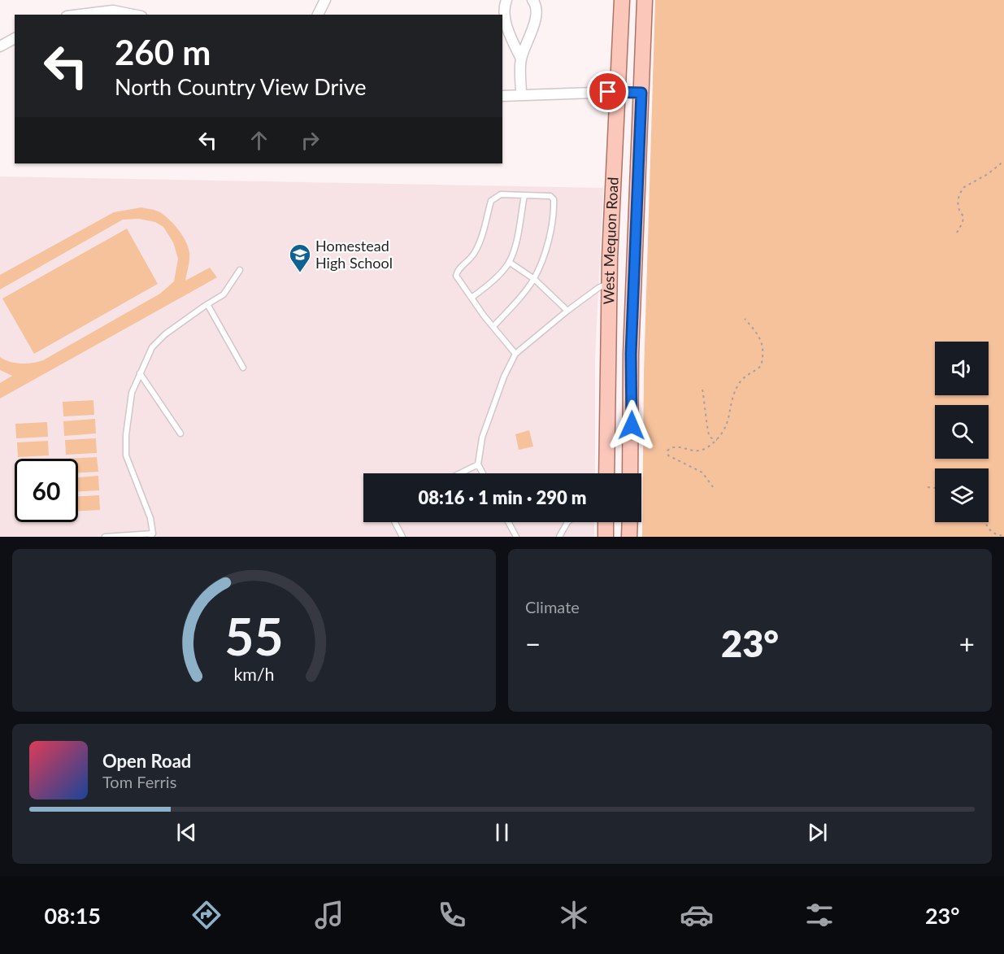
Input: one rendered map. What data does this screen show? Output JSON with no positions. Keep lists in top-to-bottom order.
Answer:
{
  "streets": {
    "main road": ["West Mequon Road"]
  },
  "places": {
    "school or university": ["Homestead High School"]
  },
  "page": {
    "turn": ["260 m", "North Country View Drive"],
    "limit": "60",
    "trip": "08:16 · 1 min · 290 m",
    "tile": "Climate",
    "heat": ["−", "23°", "+"],
    "song": ["Open Road", "Tom Ferris"],
    "tabs": ["08:15", "23°"],
    "gauge": ["55", "km/h"]
  }
}
